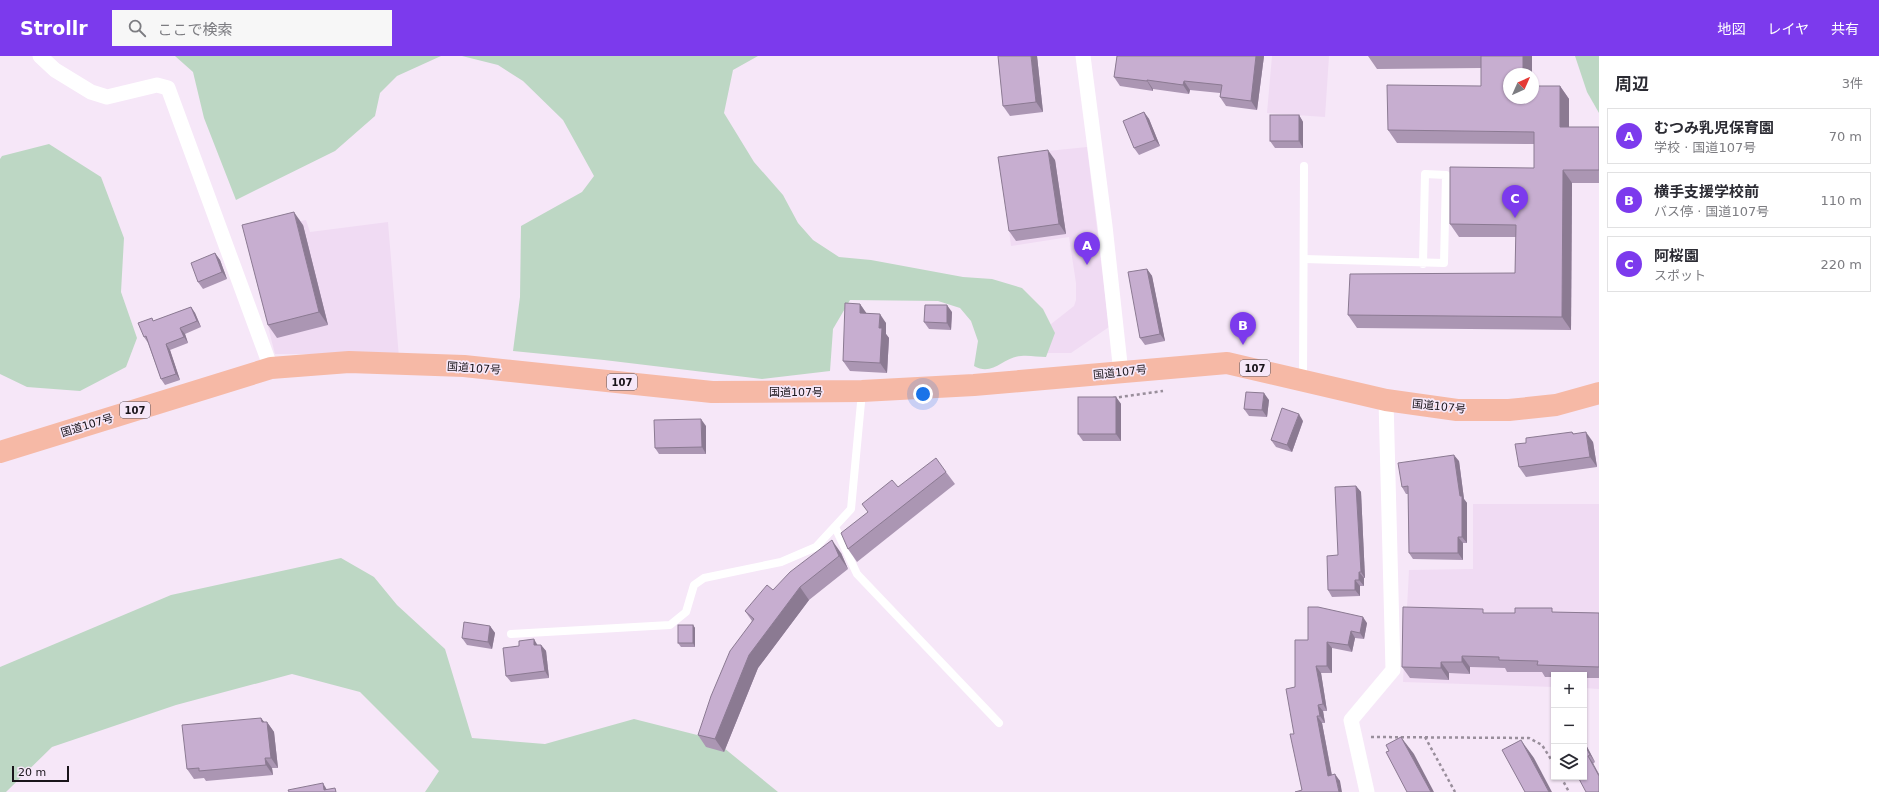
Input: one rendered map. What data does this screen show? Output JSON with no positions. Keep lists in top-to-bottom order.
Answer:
{
  "streets": {
    "highway": ["国道107号", "107"]
  },
  "scale_bar": "20 m",
  "north": "top right",
  "page": {
    "header": "Strollr",
    "search": "ここで検索",
    "nav": ["地図", "レイヤ", "共有"],
    "heading": ["周辺", "3件"],
    "list": [
      {
        "mark": "A",
        "name": "むつみ乳児保育園",
        "note": "学校 · 国道107号",
        "value": "70 m"
      },
      {
        "mark": "B",
        "name": "横手支援学校前",
        "note": "バス停 · 国道107号",
        "value": "110 m"
      },
      {
        "mark": "C",
        "name": "阿桜園",
        "note": "スポット",
        "value": "220 m"
      }
    ],
    "pins": ["C", "A", "B"],
    "map_buttons": ["+", "−"],
    "scale": "20 m"
  }
}
